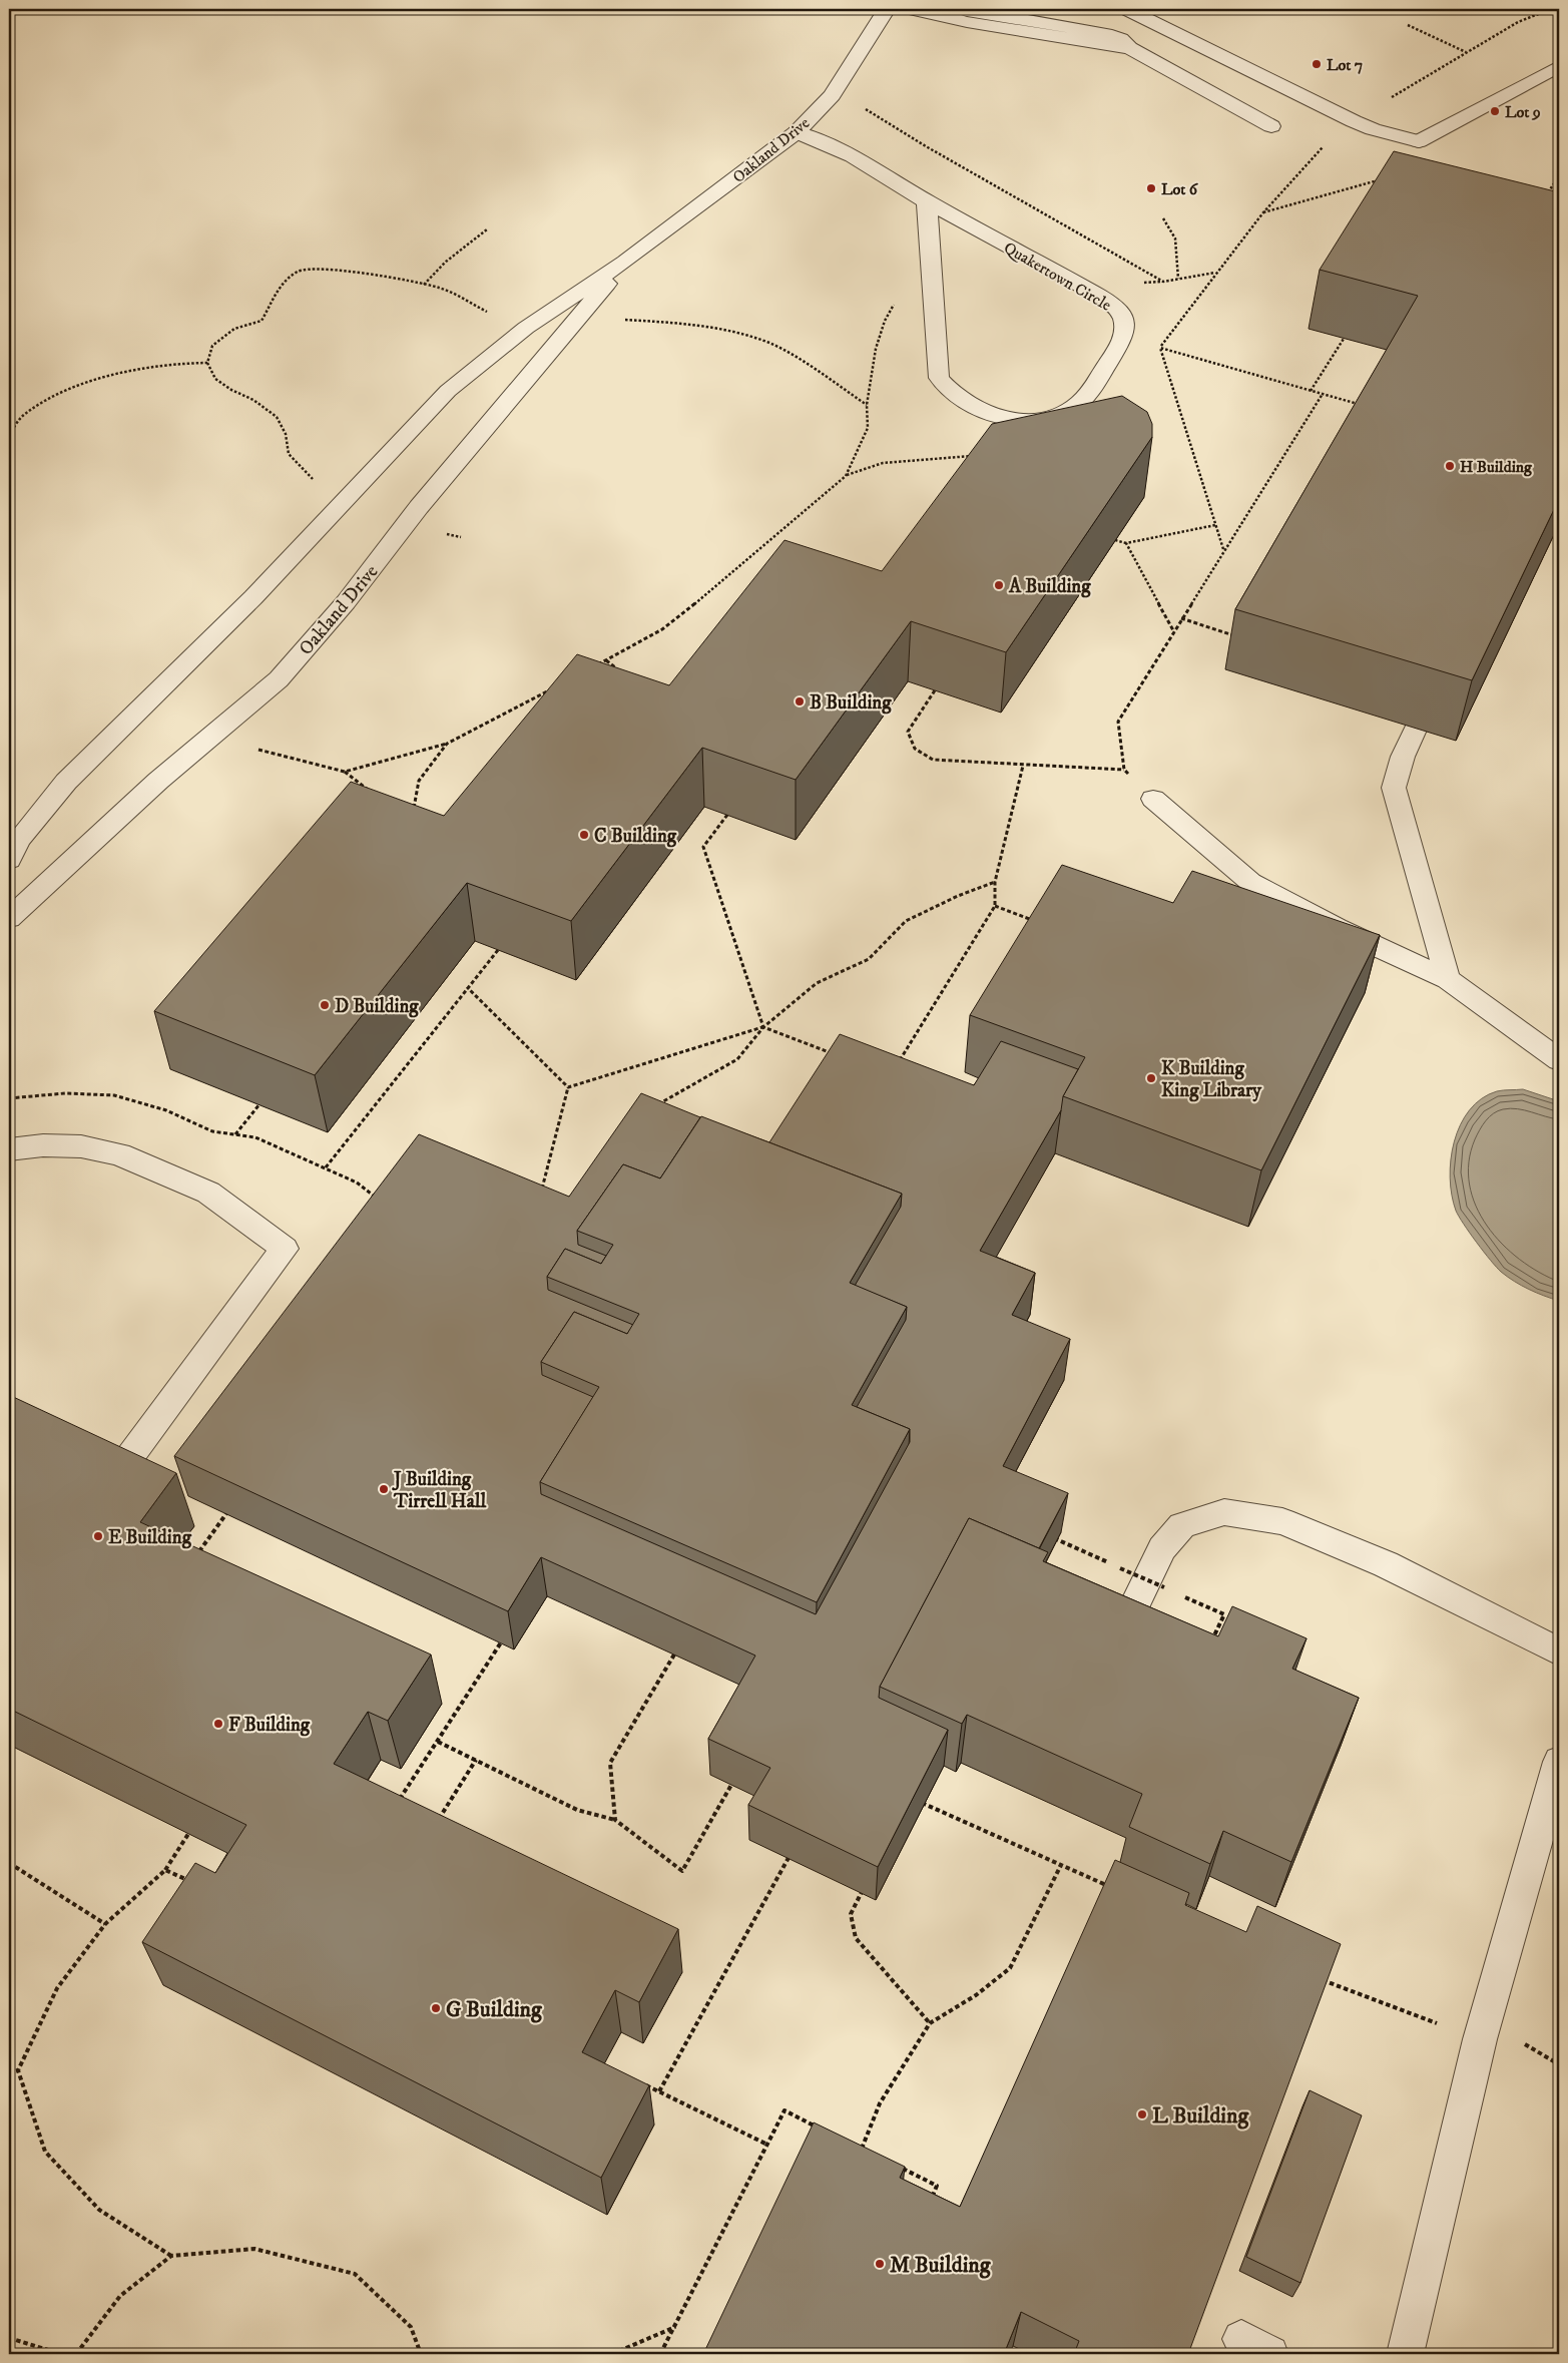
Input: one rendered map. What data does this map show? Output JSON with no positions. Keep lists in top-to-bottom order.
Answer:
{
  "streets": {
    "street": ["Oakland Drive", "Quakertown Circle"]
  },
  "crossings": [
    ["Oakland Drive", "Quakertown Circle"]
  ],
  "places": [
    "Lot 7",
    "Lot 9",
    "Lot 6",
    "H Building",
    "A Building",
    "B Building",
    "C Building",
    "D Building",
    "K Building King Library",
    "J Building Tirrell Hall",
    "E Building",
    "F Building",
    "G Building",
    "L Building",
    "M Building"
  ]
}
